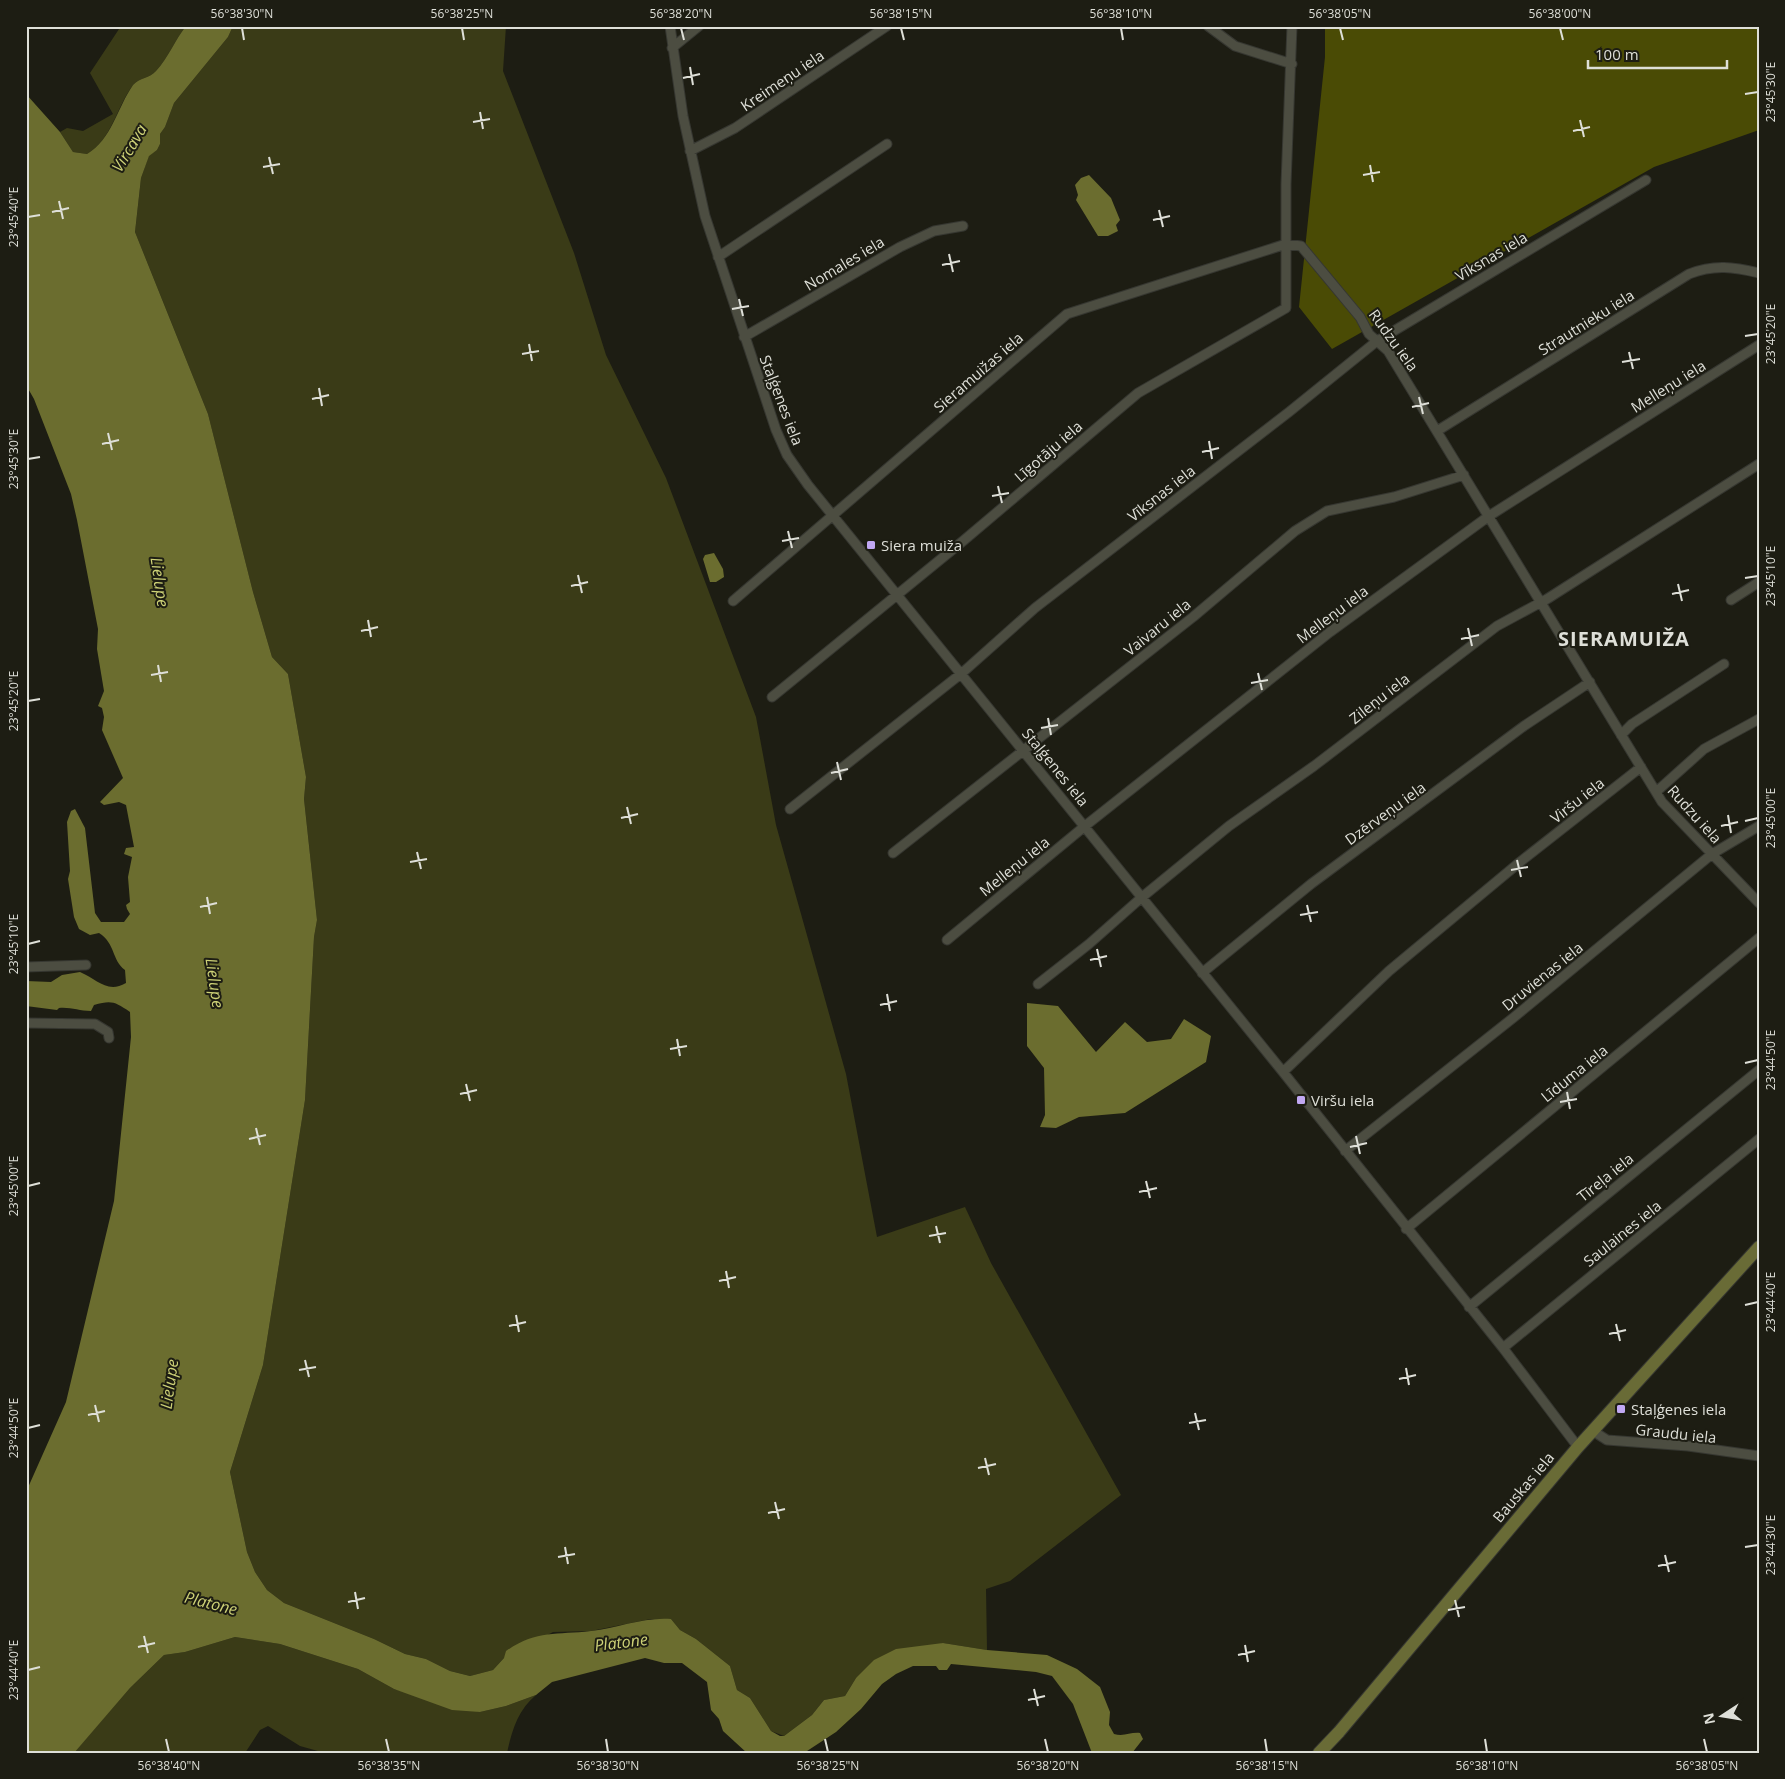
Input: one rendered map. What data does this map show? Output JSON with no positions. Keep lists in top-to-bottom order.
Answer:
{
  "streets": {
    "street": [
      "Kreimeņu iela",
      "Vīksnas iela",
      "Nomales iela",
      "Strautnieku iela",
      "Rudzu iela",
      "Sieramuižas iela",
      "Melleņu iela",
      "Staļģenes iela",
      "Līgotāju iela",
      "Vaivaru iela",
      "Zileņu iela",
      "Viršu iela",
      "Dzērveņu iela",
      "Druvienas iela",
      "Līduma iela",
      "Tīreļa iela",
      "Saulaines iela",
      "Graudu iela",
      "Bauskas iela"
    ]
  },
  "crossings": [
    ["Kreimeņu iela", "Staļģenes iela"],
    ["Vīksnas iela", "Rudzu iela"],
    ["Vīksnas iela", "Staļģenes iela"],
    ["Nomales iela", "Staļģenes iela"],
    ["Strautnieku iela", "Rudzu iela"],
    ["Rudzu iela", "Sieramuižas iela"],
    ["Rudzu iela", "Melleņu iela"],
    ["Rudzu iela", "Līgotāju iela"],
    ["Rudzu iela", "Vaivaru iela"],
    ["Rudzu iela", "Zileņu iela"],
    ["Rudzu iela", "Viršu iela"],
    ["Rudzu iela", "Dzērveņu iela"],
    ["Rudzu iela", "Druvienas iela"],
    ["Sieramuižas iela", "Staļģenes iela"],
    ["Sieramuižas iela", "Līgotāju iela"],
    ["Melleņu iela", "Staļģenes iela"],
    ["Staļģenes iela", "Līgotāju iela"],
    ["Staļģenes iela", "Vaivaru iela"],
    ["Staļģenes iela", "Zileņu iela"],
    ["Staļģenes iela", "Viršu iela"],
    ["Staļģenes iela", "Dzērveņu iela"],
    ["Staļģenes iela", "Druvienas iela"],
    ["Staļģenes iela", "Līduma iela"],
    ["Staļģenes iela", "Tīreļa iela"],
    ["Staļģenes iela", "Saulaines iela"],
    ["Staļģenes iela", "Bauskas iela"],
    ["Graudu iela", "Bauskas iela"]
  ],
  "districts": ["SIERAMUIŽA"],
  "water": ["Vircava", "Lielupe", "Platone"],
  "places": {
    "transit": ["Siera muiža", "Viršu iela", "Staļģenes iela"]
  },
  "scale_bar": "100 m",
  "north": "left",
  "coordinates": [
    "56°38'30\"N",
    "56°38'25\"N",
    "56°38'20\"N",
    "56°38'15\"N",
    "56°38'10\"N",
    "56°38'05\"N",
    "56°38'00\"N",
    "23°45'30\"E",
    "23°45'40\"E",
    "23°45'20\"E",
    "23°45'10\"E",
    "23°45'00\"E",
    "23°44'50\"E",
    "23°44'40\"E",
    "23°44'30\"E",
    "56°38'40\"N",
    "56°38'35\"N"
  ]
}
